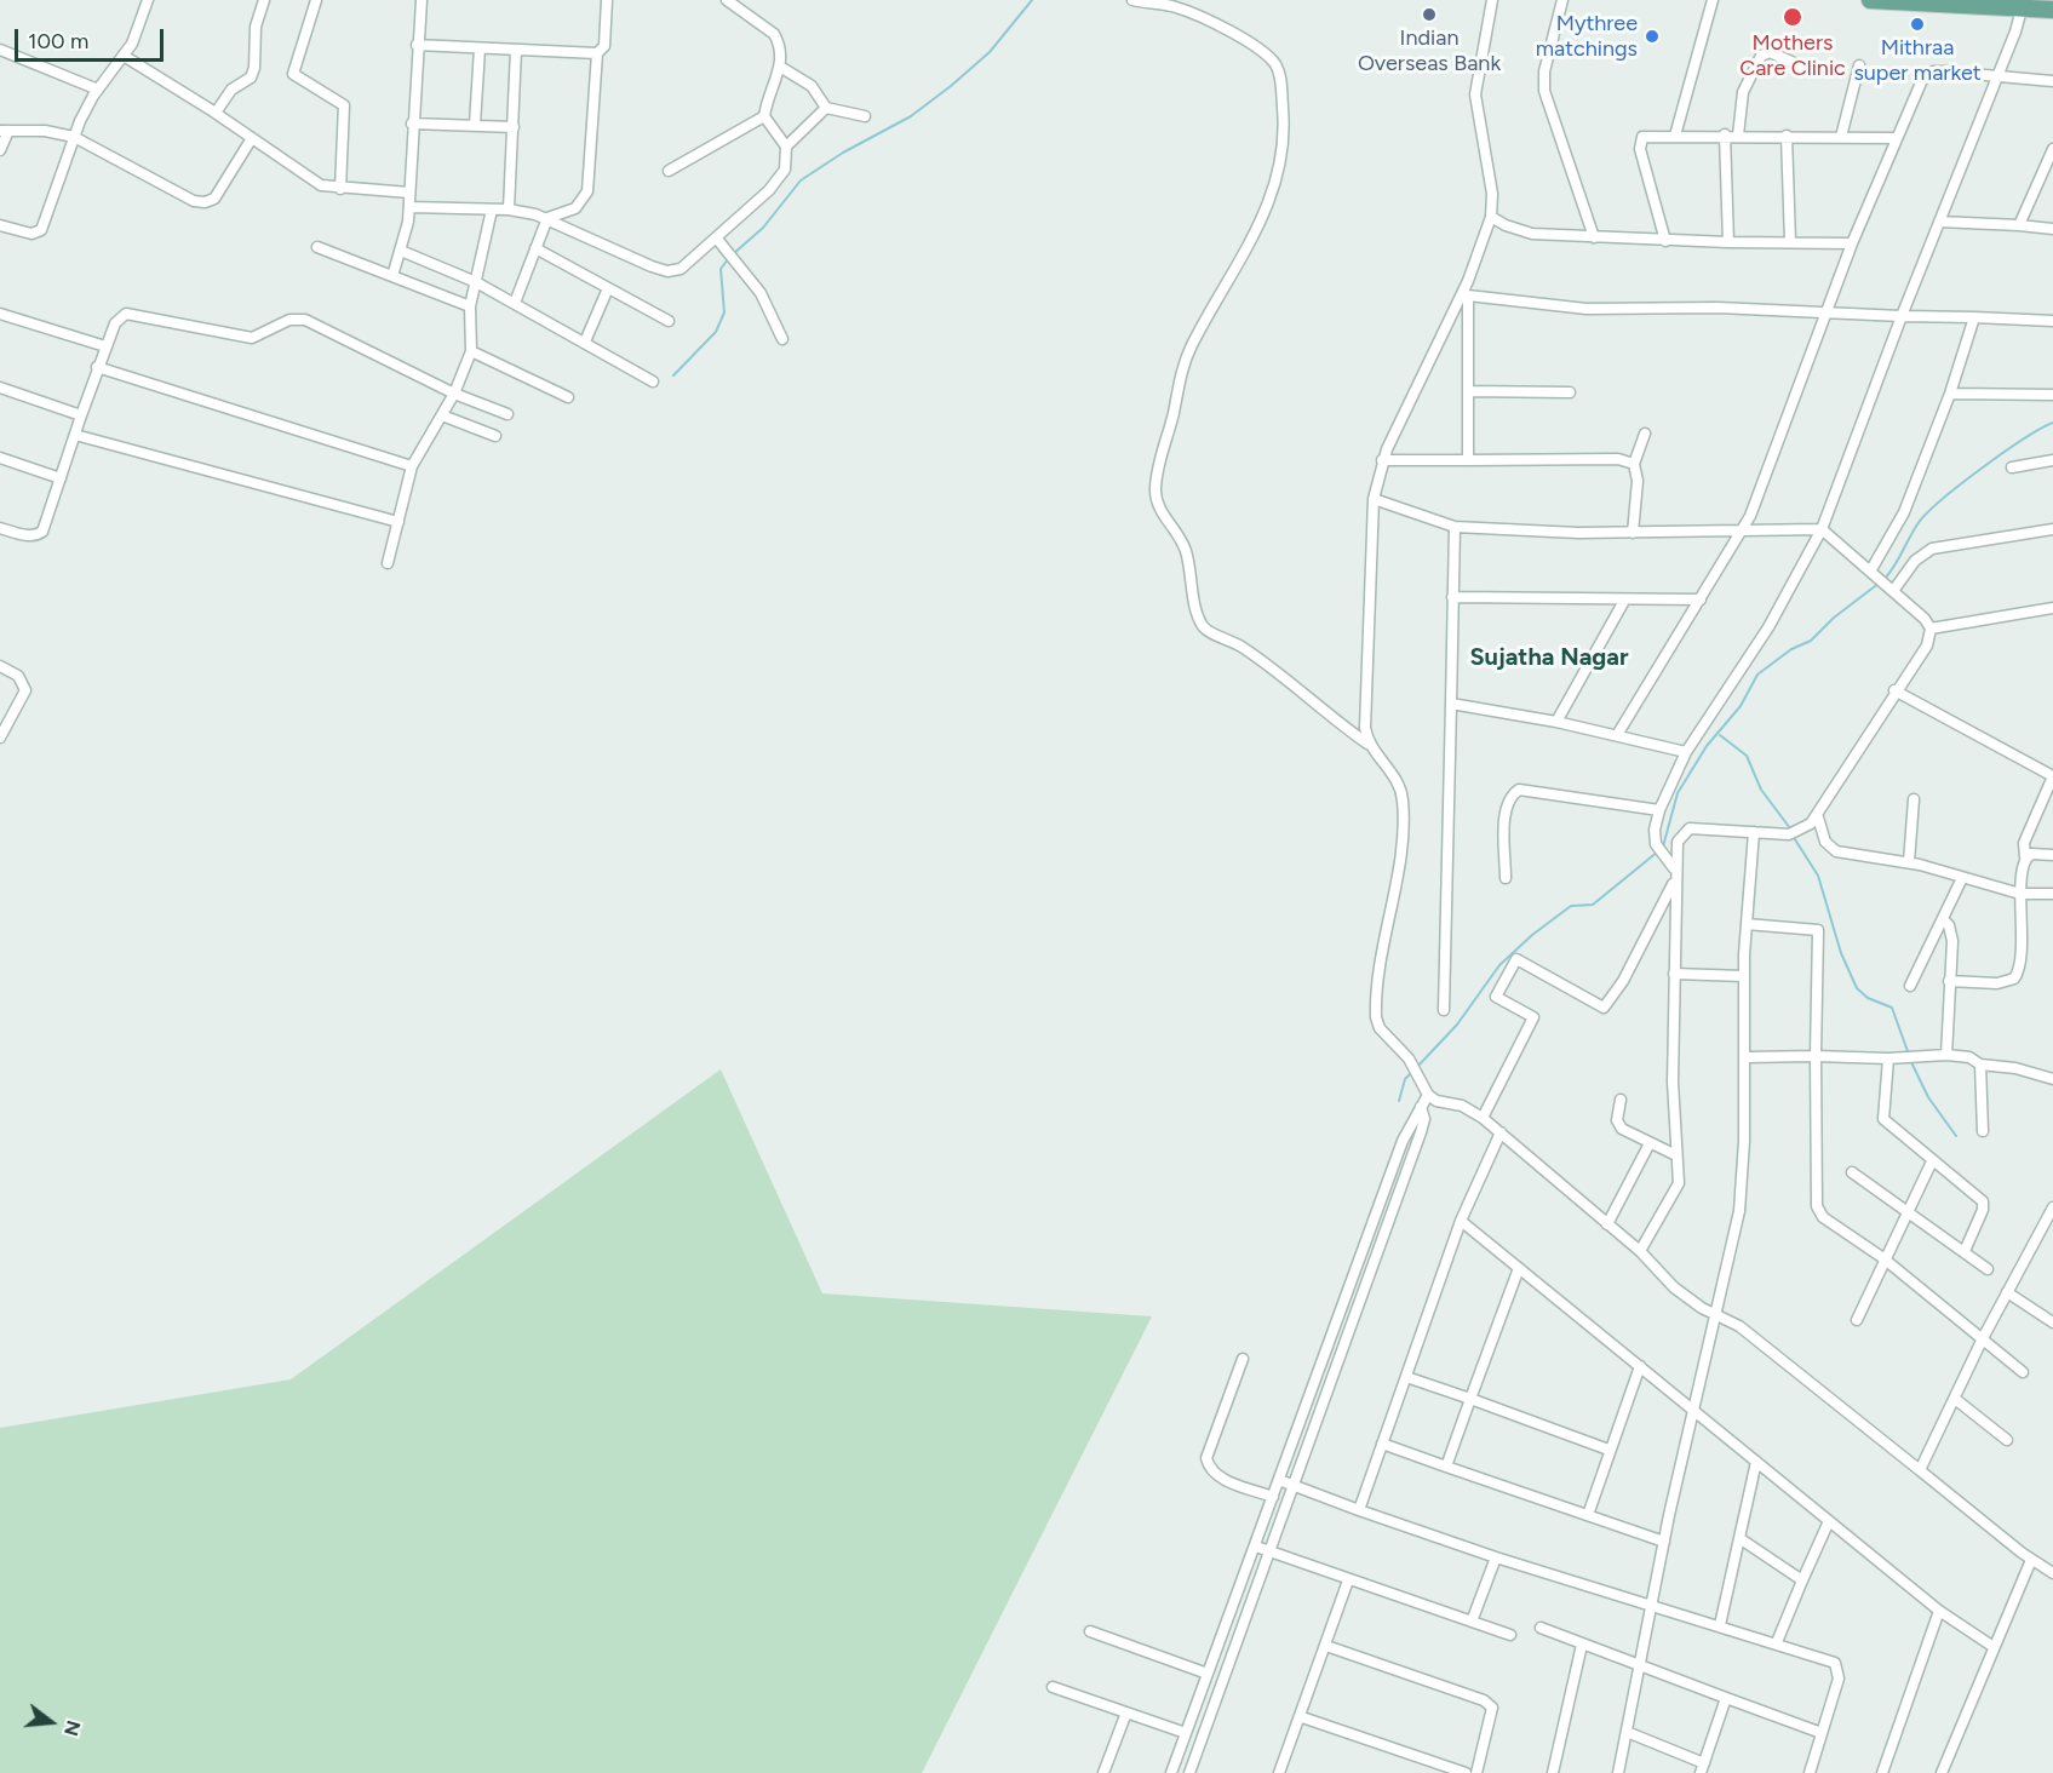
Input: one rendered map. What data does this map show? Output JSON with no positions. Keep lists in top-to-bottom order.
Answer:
{
  "districts": ["Sujatha Nagar"],
  "places": [
    "Indian Overseas Bank",
    "Mothers Care Clinic",
    "Mithraa super market",
    "Mythree matchings"
  ],
  "scale_bar": "100 m",
  "north": "right"
}
